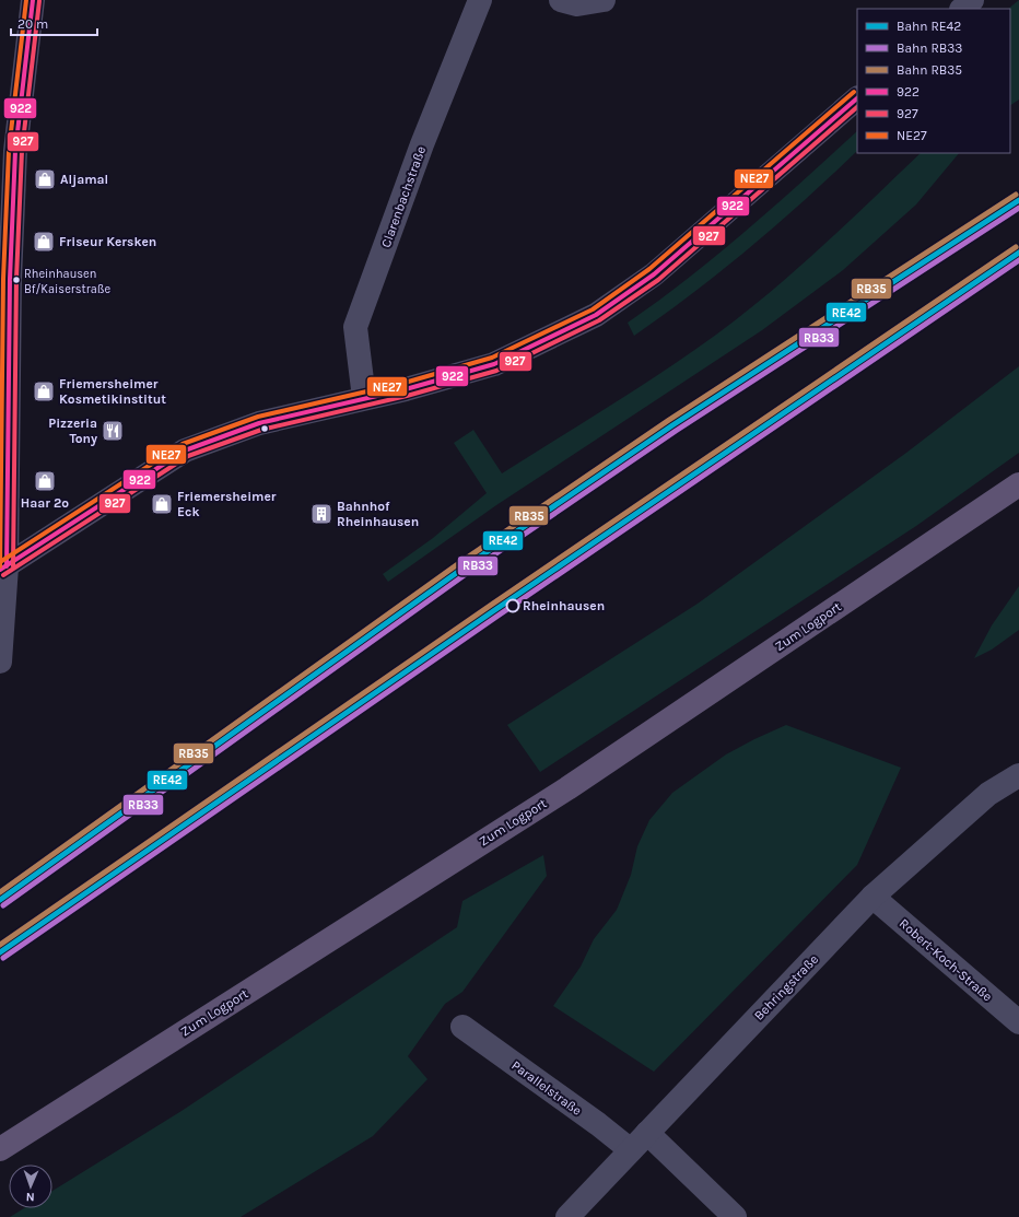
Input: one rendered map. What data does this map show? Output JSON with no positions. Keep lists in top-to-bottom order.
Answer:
{
  "streets": {
    "main road": ["Zum Logport"],
    "street": [
      "Clarenbachstraße",
      "Robert-Koch-Straße",
      "Behringstraße",
      "Parallelstraße"
    ]
  },
  "crossings": [
    ["Robert-Koch-Straße", "Behringstraße"],
    ["Behringstraße", "Parallelstraße"]
  ],
  "places": {
    "shop": [
      "Aljamal",
      "Friseur Kersken",
      "Friemersheimer Kosmetikinstitut",
      "Haar 2o",
      "Friemersheimer Eck"
    ],
    "other": ["Rheinhausen Bf/Kaiserstraße", "Rheinhausen"],
    "restaurant": ["Pizzeria Tony"],
    "building": ["Bahnhof Rheinhausen"]
  },
  "lines": [
    "transit line 922",
    "transit line NE27",
    "transit line 927",
    "rail line RB35",
    "rail line RE42",
    "rail line RB33"
  ],
  "legend": [
    "Bahn RE42",
    "Bahn RB33",
    "Bahn RB35",
    "922",
    "927",
    "NE27"
  ],
  "scale_bar": "20 m",
  "north": "bottom"
}
